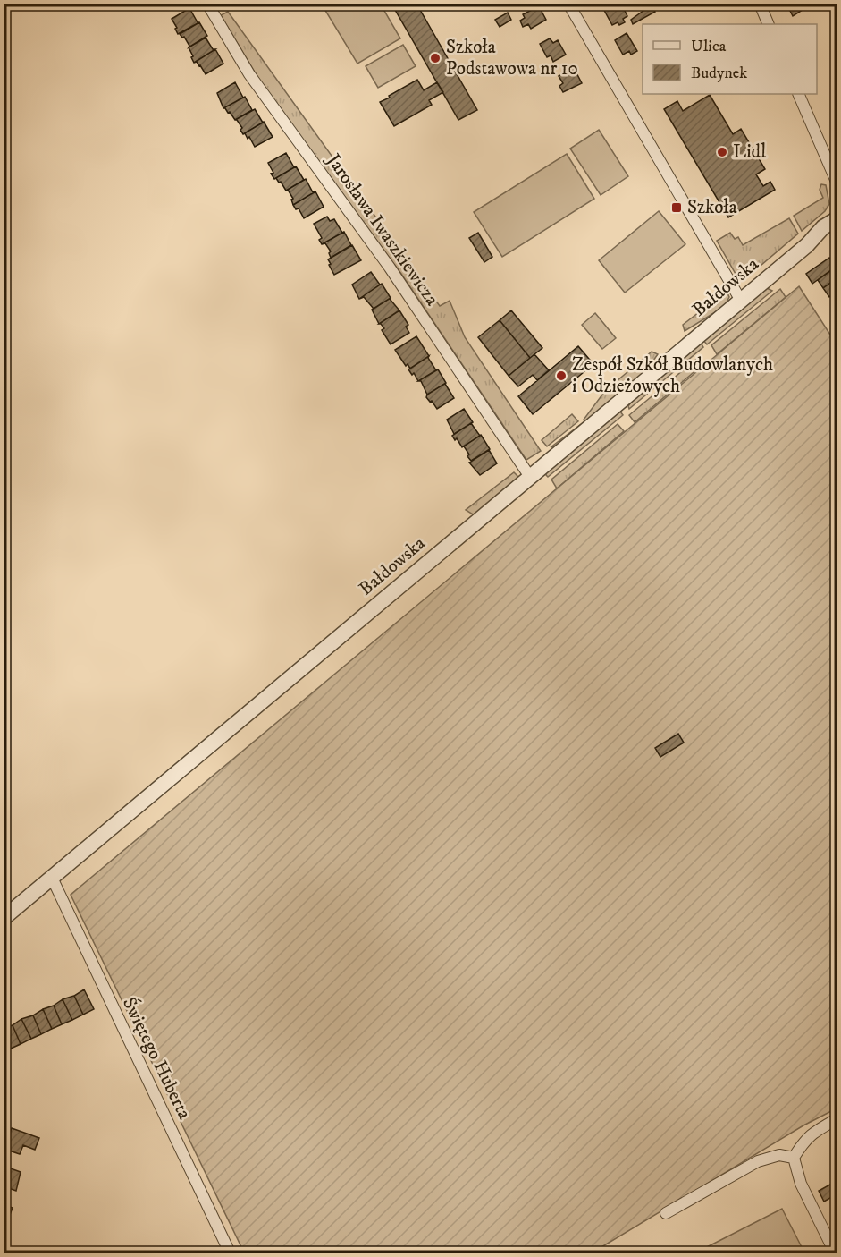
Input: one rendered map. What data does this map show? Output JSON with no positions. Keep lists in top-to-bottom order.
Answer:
{
  "streets": {
    "street": ["Jarosława Iwaszkiewicza", "Bałdowska", "Świętego Huberta"]
  },
  "crossings": [
    ["Jarosława Iwaszkiewicza", "Bałdowska"],
    ["Bałdowska", "Świętego Huberta"]
  ],
  "places": {
    "other": ["Szkoła Podstawowa nr 10", "Lidl", "Zespół Szkół Budowlanych i Odzieżowych"],
    "transit": ["Szkoła"]
  },
  "legend": ["Ulica", "Budynek"]
}
